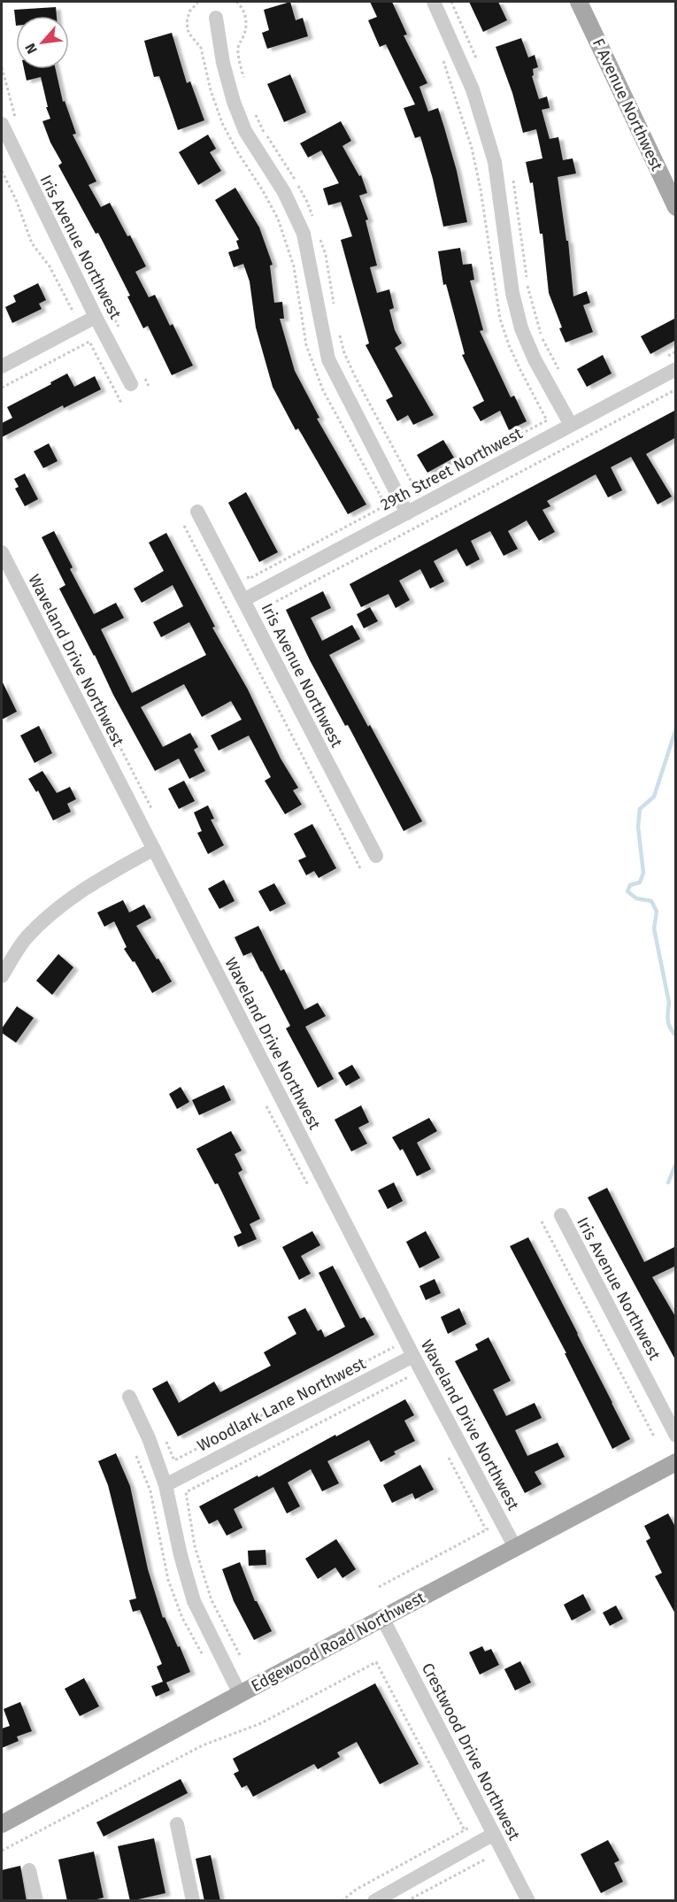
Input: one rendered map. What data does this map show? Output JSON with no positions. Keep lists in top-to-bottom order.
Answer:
{
  "streets": {
    "main road": ["F Avenue Northwest", "Edgewood Road Northwest"],
    "street": [
      "Iris Avenue Northwest",
      "29th Street Northwest",
      "Waveland Drive Northwest",
      "Woodlark Lane Northwest",
      "Crestwood Drive Northwest"
    ]
  },
  "crossings": [
    ["Iris Avenue Northwest", "29th Street Northwest"],
    ["Waveland Drive Northwest", "Woodlark Lane Northwest"],
    ["Waveland Drive Northwest", "Edgewood Road Northwest"],
    ["Edgewood Road Northwest", "Crestwood Drive Northwest"]
  ],
  "north": "bottom left"
}
